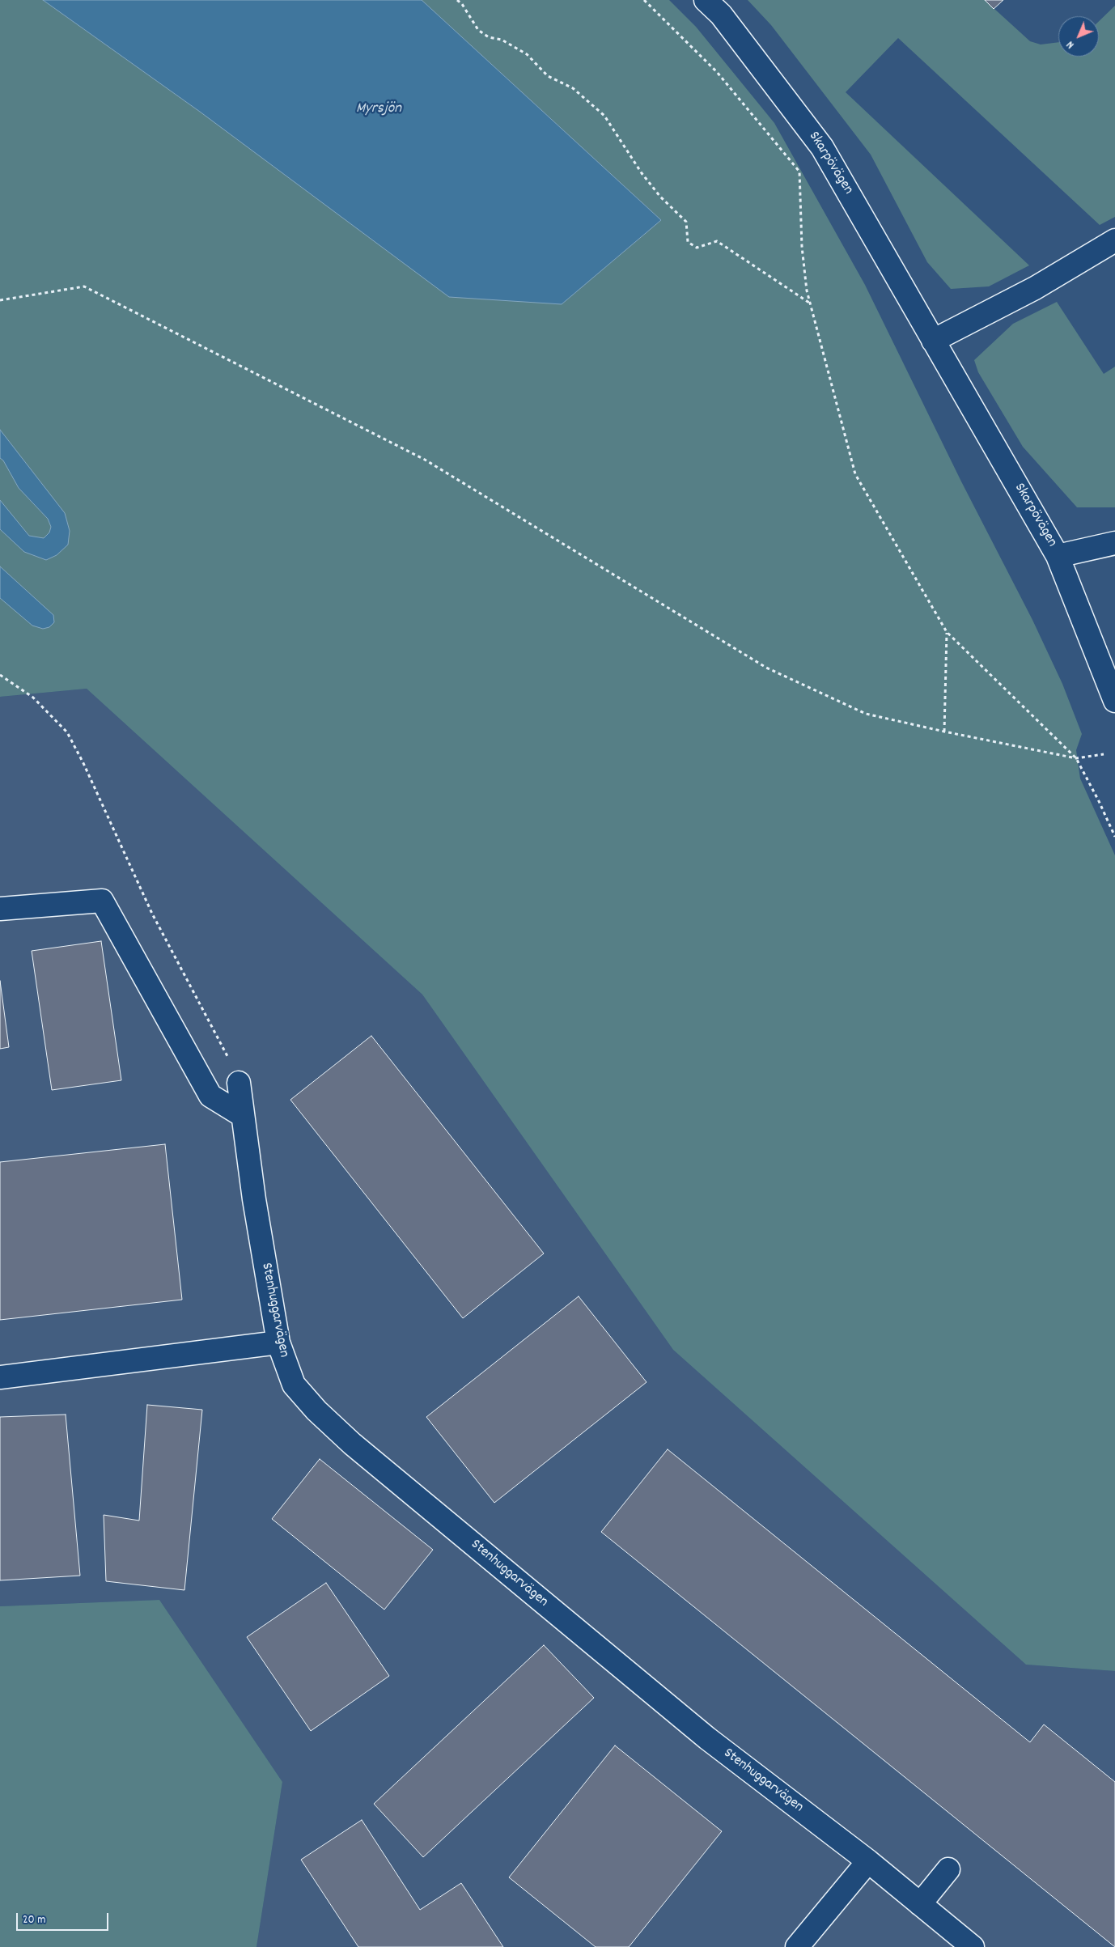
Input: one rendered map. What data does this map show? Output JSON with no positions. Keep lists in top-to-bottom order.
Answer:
{
  "streets": {
    "street": ["Skarpövägen", "Stenhuggarvägen"]
  },
  "water": ["Myrsjön"],
  "scale_bar": "20 m",
  "north": "bottom left"
}
